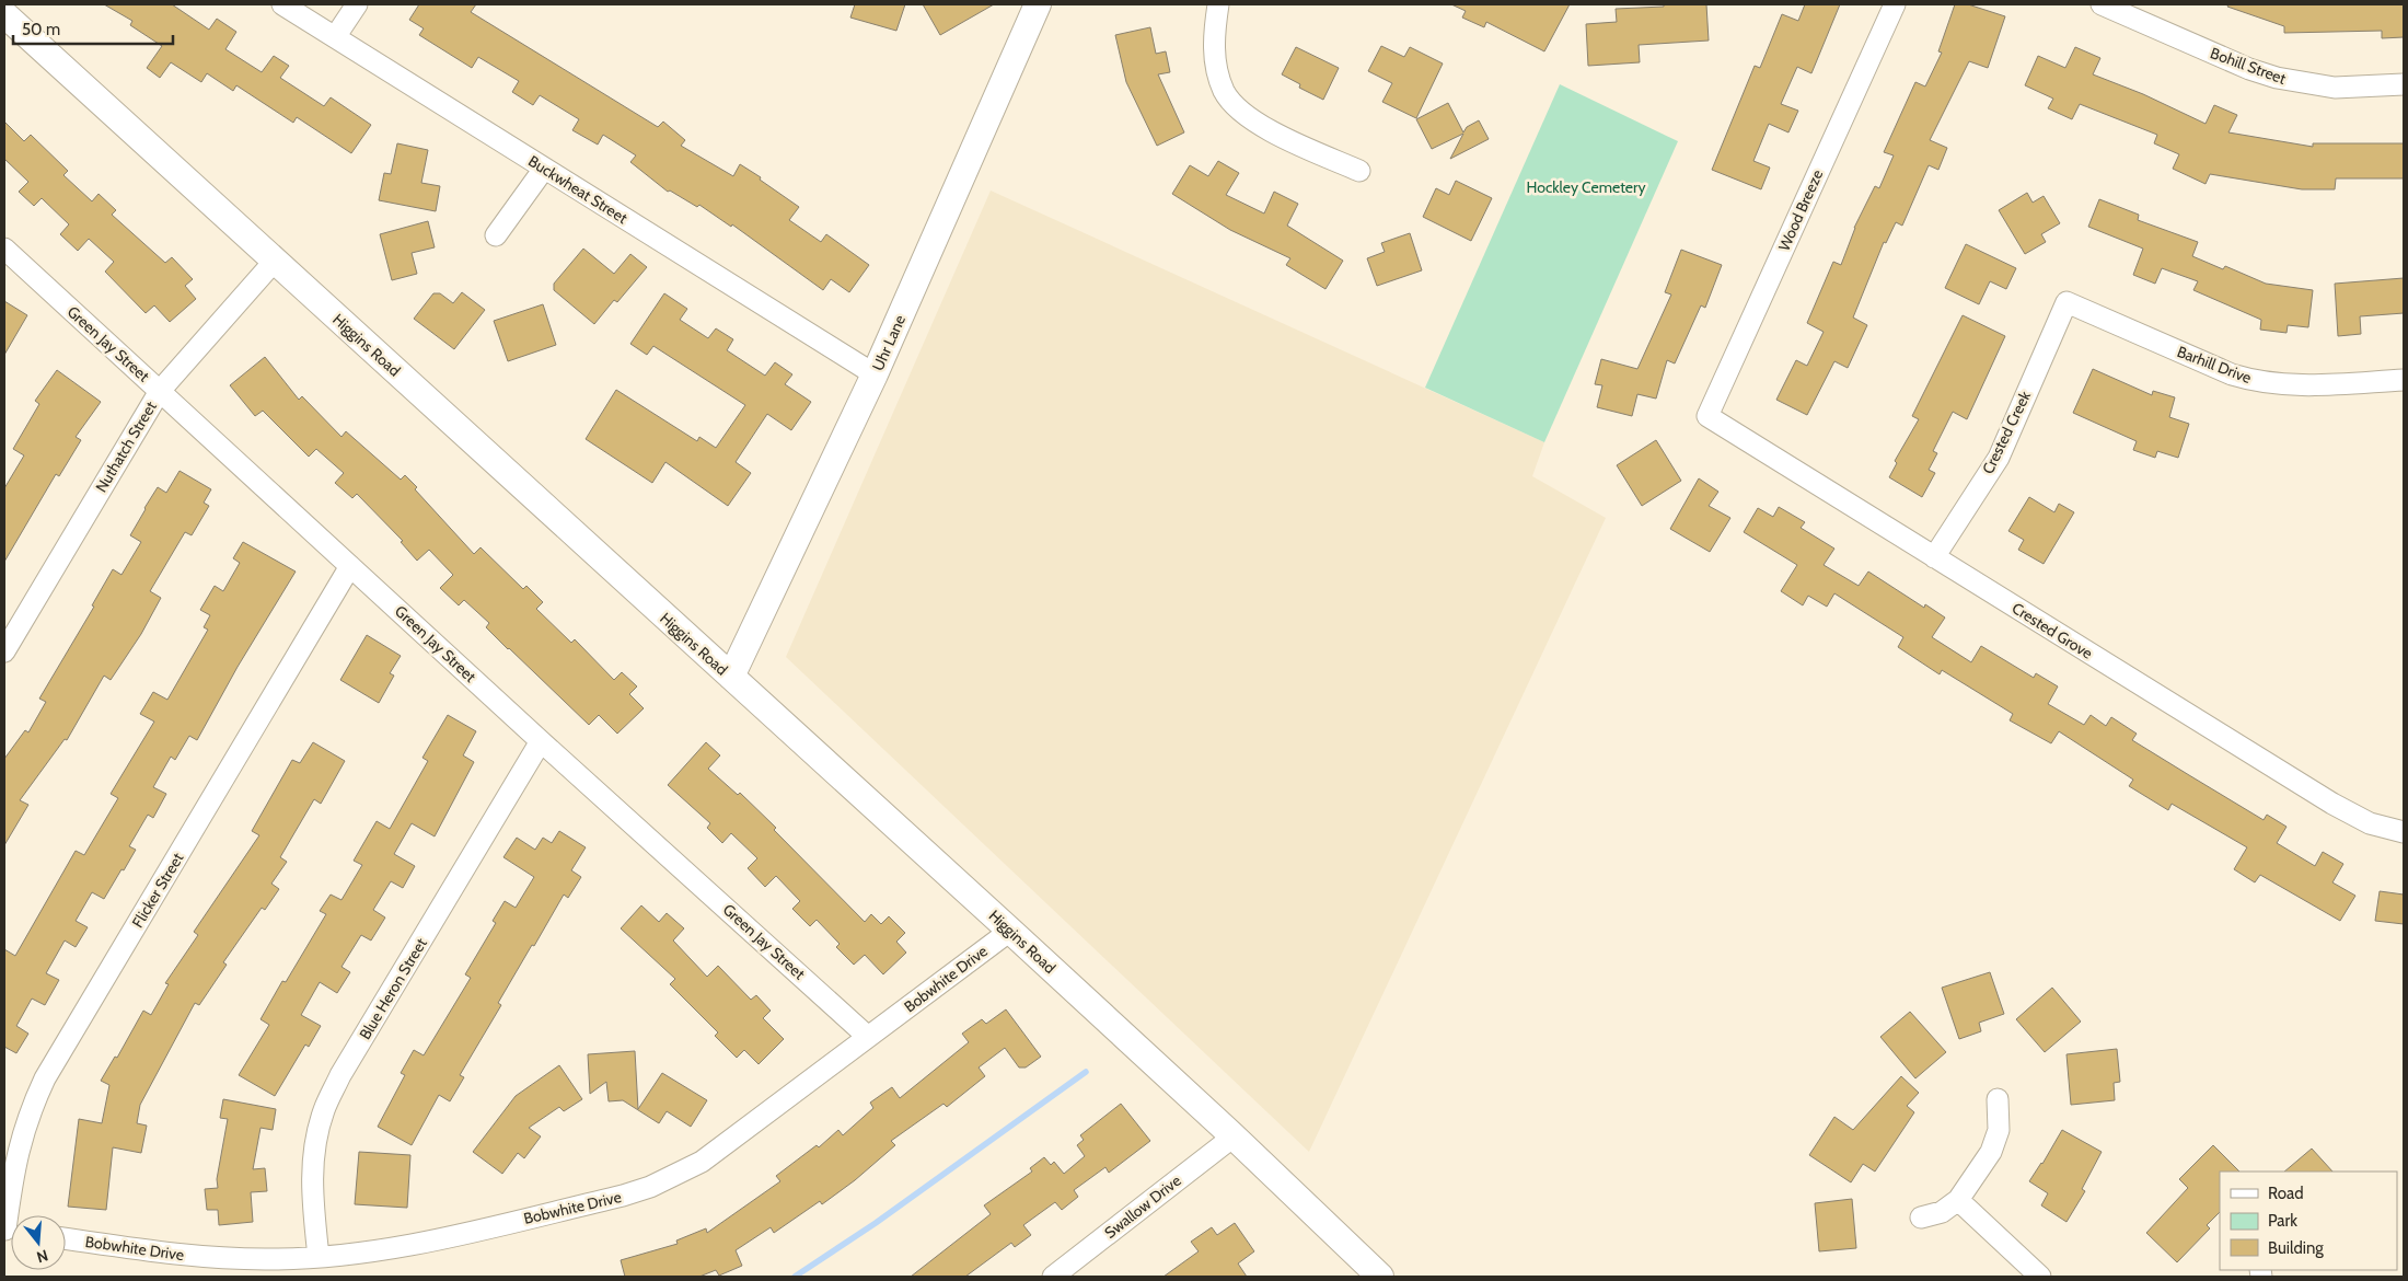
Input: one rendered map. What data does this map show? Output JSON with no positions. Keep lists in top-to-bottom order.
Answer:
{
  "streets": {
    "street": [
      "Bohill Street",
      "Buckwheat Street",
      "Wood Breeze",
      "Uhr Lane",
      "Green Jay Street",
      "Higgins Road",
      "Barhill Drive",
      "Crested Creek",
      "Nuthatch Street",
      "Crested Grove",
      "Flicker Street",
      "Bobwhite Drive",
      "Blue Heron Street",
      "Swallow Drive"
    ]
  },
  "crossings": [
    ["Buckwheat Street", "Uhr Lane"],
    ["Wood Breeze", "Crested Grove"],
    ["Uhr Lane", "Higgins Road"],
    ["Green Jay Street", "Nuthatch Street"],
    ["Green Jay Street", "Flicker Street"],
    ["Green Jay Street", "Bobwhite Drive"],
    ["Green Jay Street", "Blue Heron Street"],
    ["Higgins Road", "Nuthatch Street"],
    ["Higgins Road", "Bobwhite Drive"],
    ["Higgins Road", "Swallow Drive"],
    ["Barhill Drive", "Crested Creek"],
    ["Crested Creek", "Crested Grove"],
    ["Bobwhite Drive", "Blue Heron Street"]
  ],
  "parks": ["Hockley Cemetery"],
  "legend": ["Road", "Park", "Building"],
  "scale_bar": "50 m",
  "north": "bottom"
}
